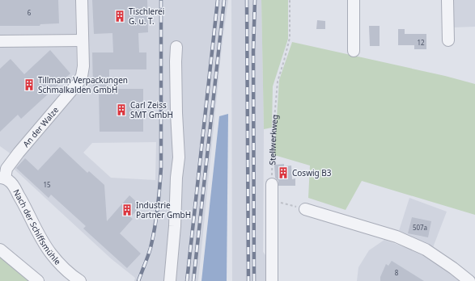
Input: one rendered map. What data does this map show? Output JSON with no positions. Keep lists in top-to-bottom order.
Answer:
{
  "streets": {
    "street": ["An der Walze", "Nach der Schiffsmühle"],
    "path": ["Stellwerkweg"]
  },
  "crossings": [
    ["An der Walze", "Nach der Schiffsmühle"]
  ],
  "places": {
    "building": [
      "Tischlerei G. u. T.",
      "Tillmann Verpackungen Schmalkalden GmbH",
      "Carl Zeiss SMT GmbH",
      "Coswig B3",
      "Industrie Partner GmbH"
    ]
  },
  "house_numbers": [
    "6",
    "12",
    "15",
    "507a",
    "8"
  ]
}
